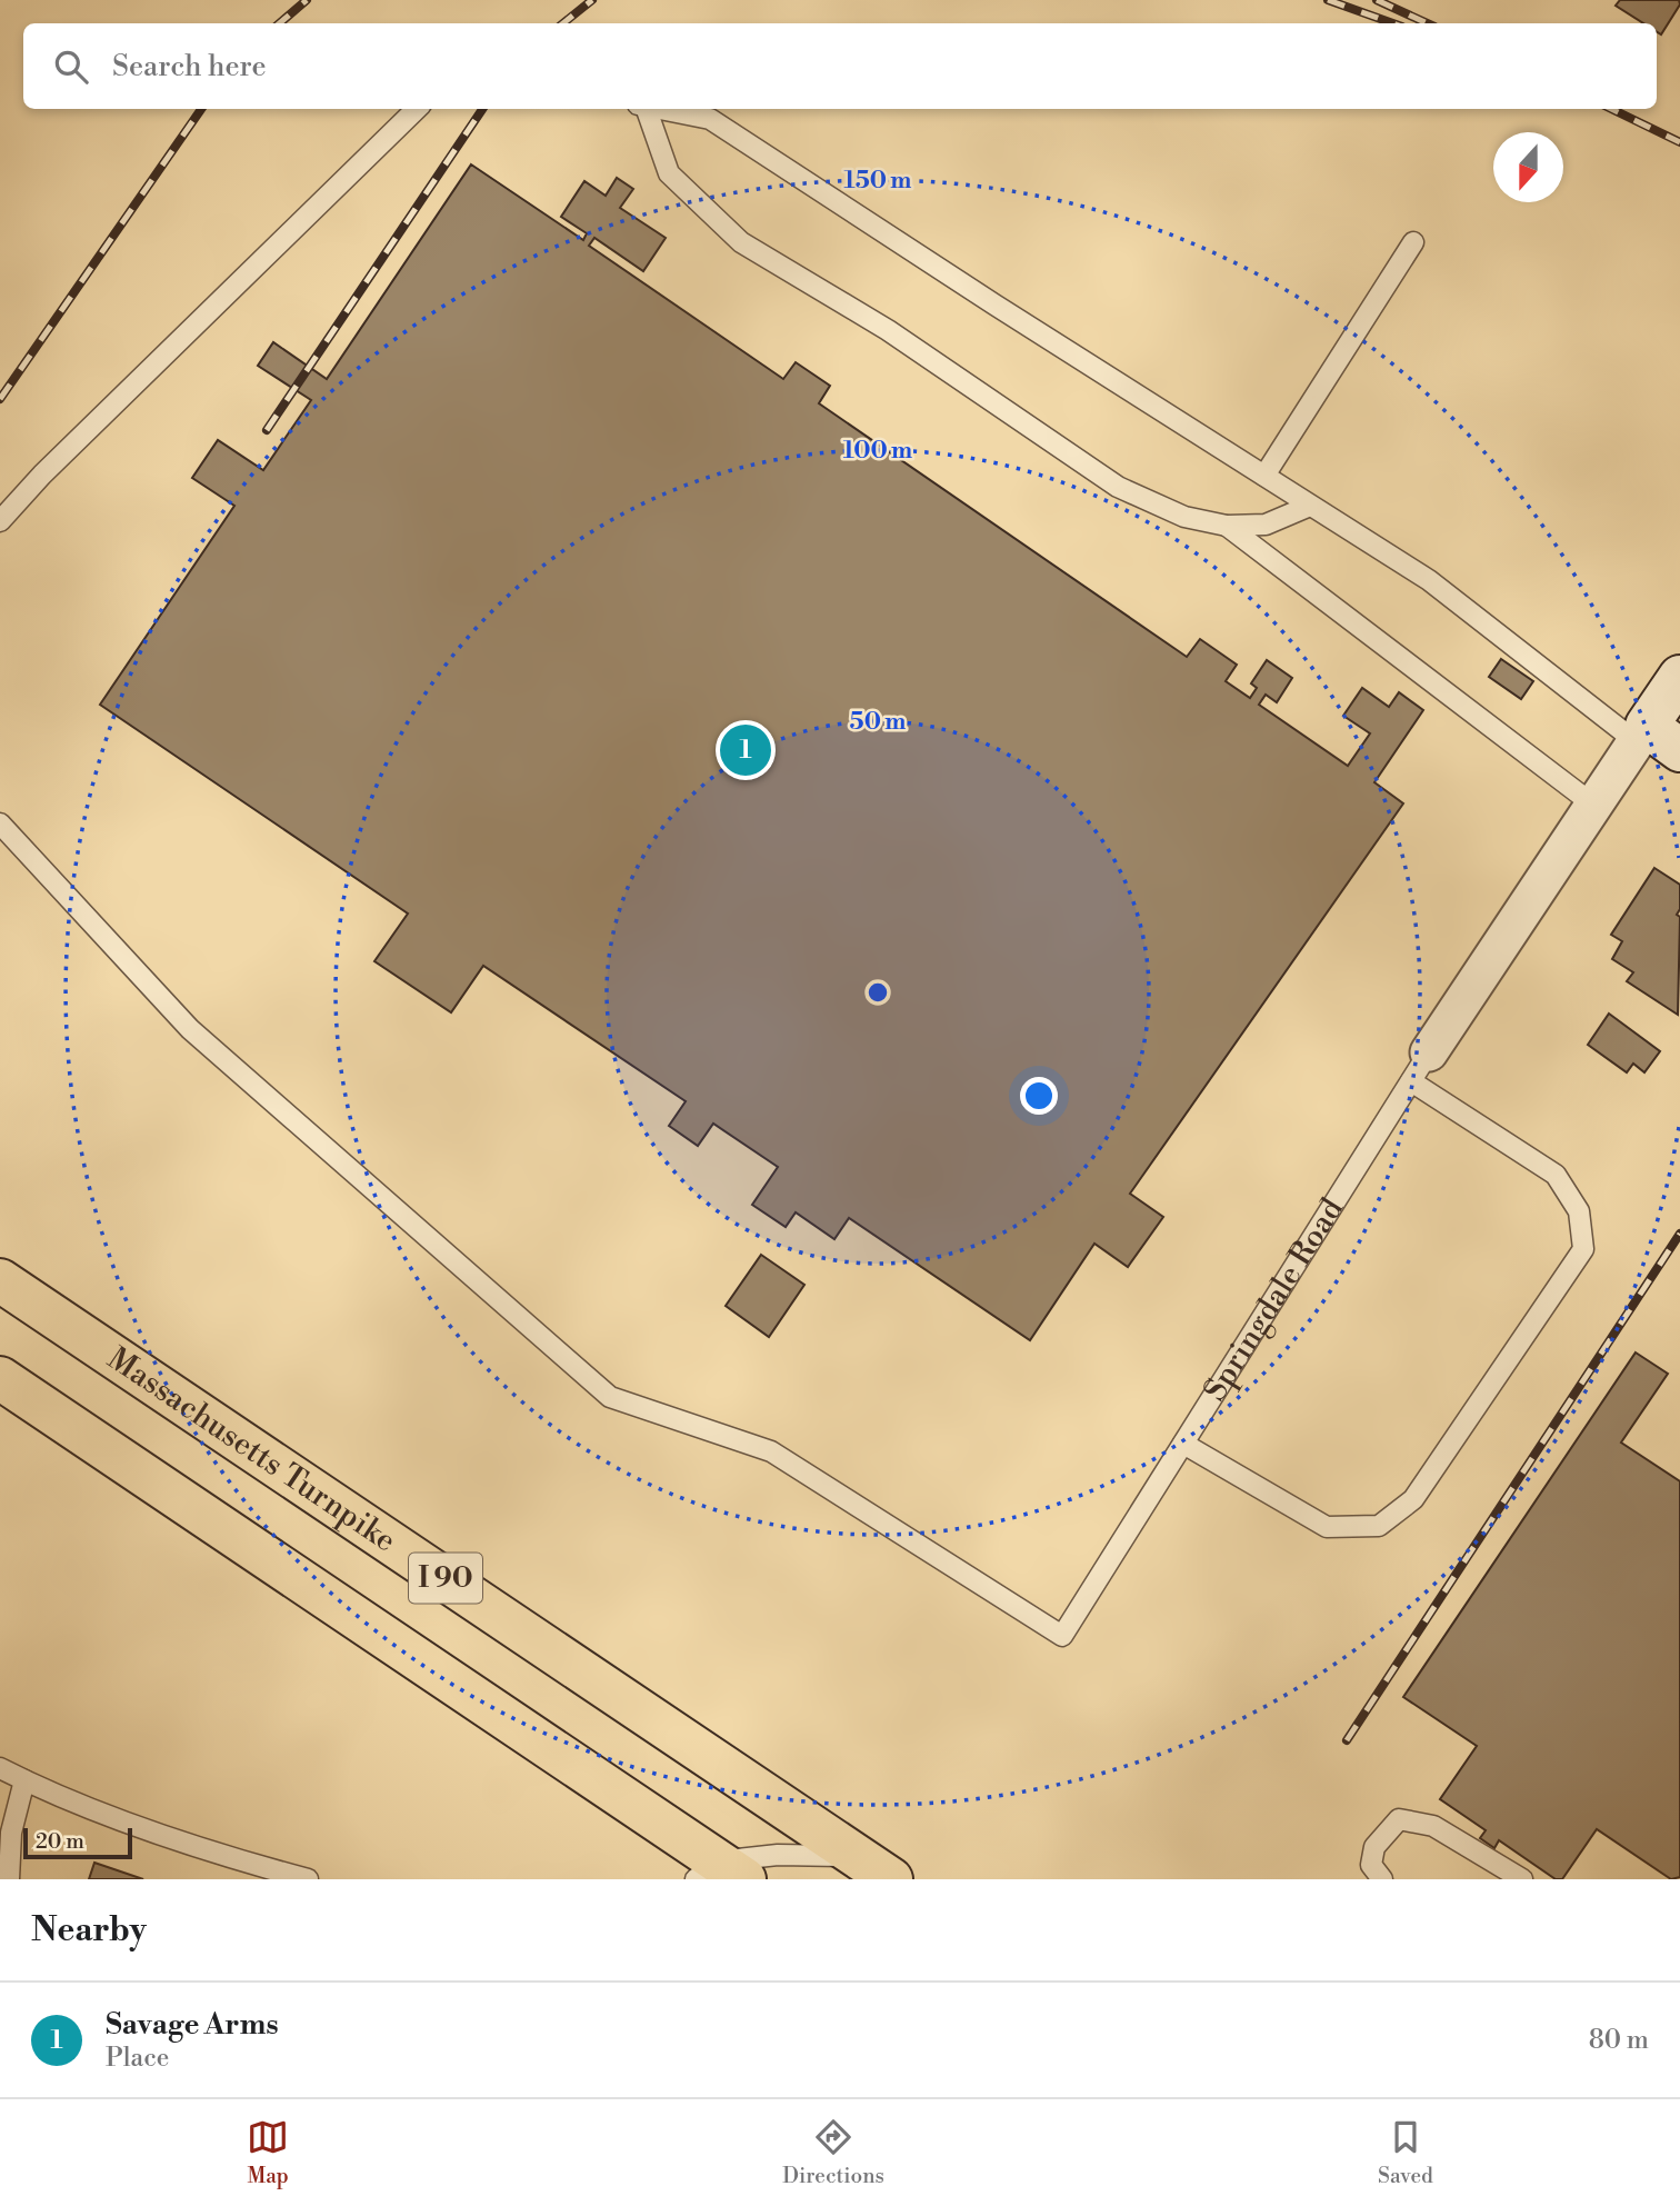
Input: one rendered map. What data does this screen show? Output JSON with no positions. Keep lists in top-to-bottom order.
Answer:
{
  "streets": {
    "highway": ["Massachusetts Turnpike", "I 90"],
    "street": ["Springdale Road"]
  },
  "scale_bar": "20 m",
  "north": "bottom",
  "page": {
    "search": "Search here",
    "pins": "1",
    "scale": "20 m",
    "heading": "Nearby",
    "list": [
      {
        "mark": "1",
        "name": "Savage Arms",
        "note": "Place",
        "value": "80 m"
      }
    ],
    "nav": ["Map", "Directions", "Saved"]
  },
  "rings": ["150 m", "100 m", "50 m"]
}
